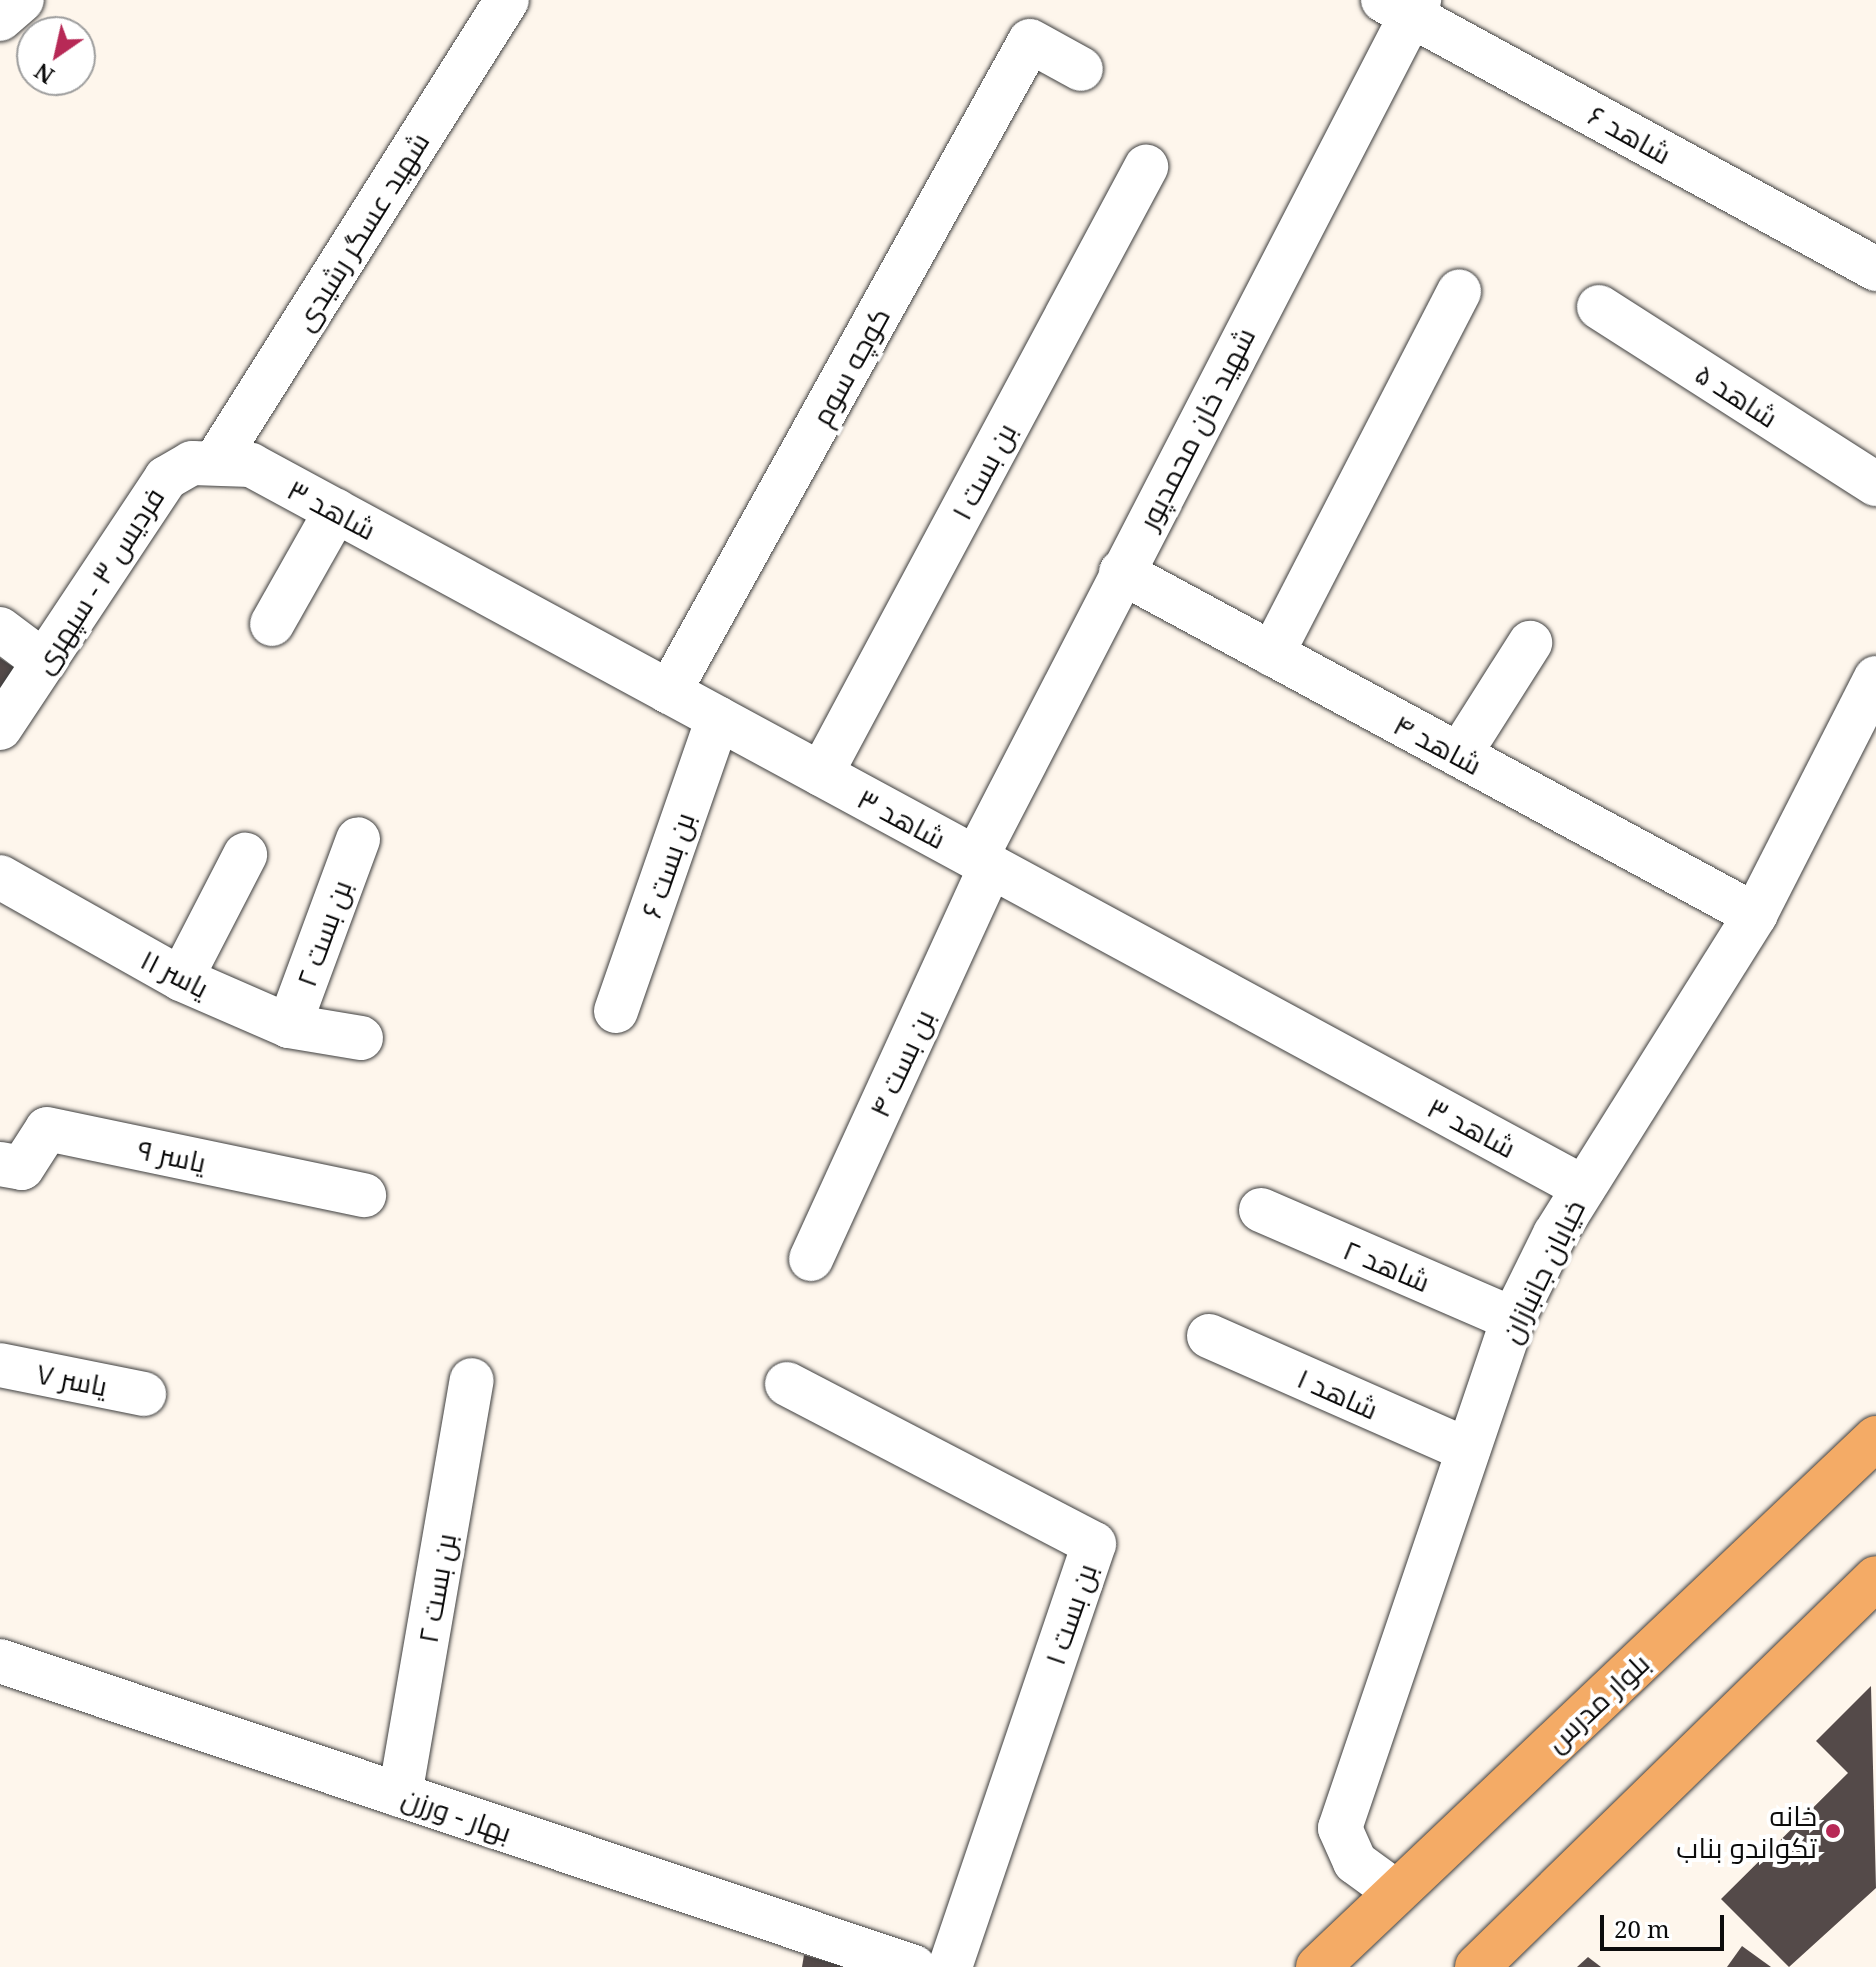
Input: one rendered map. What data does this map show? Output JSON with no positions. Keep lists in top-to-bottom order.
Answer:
{
  "streets": {
    "main road": ["بلوار مدرس"],
    "street": [
      "شاهد ۶",
      "شهید عسگر رشیدی",
      "کوچه سوم",
      "شاهد ۵",
      "شهید خان محمدپور",
      "بن بست ۱",
      "شاهد ۳",
      "فردیس ۳ - سپهری",
      "شاهد ۴",
      "بن بست ۶",
      "بن بست ۲",
      "یاسر ۱۱",
      "بن بست ۴",
      "یاسر ۹",
      "شاهد ۲",
      "خیابان جانبازان",
      "یاسر ۷",
      "شاهد ۱",
      "بهار - ورزن"
    ]
  },
  "crossings": [
    ["شاهد ۶", "شهید خان محمدپور"],
    ["شهید عسگر رشیدی", "شاهد ۳"],
    ["شهید عسگر رشیدی", "فردیس ۳ - سپهری"],
    ["کوچه سوم", "شاهد ۳"],
    ["شهید خان محمدپور", "شاهد ۳"],
    ["شهید خان محمدپور", "شاهد ۴"],
    ["شهید خان محمدپور", "بن بست ۴"],
    ["بن بست ۱", "شاهد ۳"],
    ["شاهد ۳", "فردیس ۳ - سپهری"],
    ["شاهد ۳", "بن بست ۶"],
    ["شاهد ۳", "بن بست ۴"],
    ["شاهد ۳", "خیابان جانبازان"],
    ["شاهد ۴", "خیابان جانبازان"],
    ["بن بست ۲", "یاسر ۱۱"],
    ["بن بست ۲", "بهار - ورزن"],
    ["شاهد ۲", "خیابان جانبازان"],
    ["خیابان جانبازان", "شاهد ۱"],
    ["خیابان جانبازان", "بلوار مدرس"]
  ],
  "places": ["خانه تکواندو بناب"],
  "scale_bar": "20 m",
  "north": "bottom left"
}
